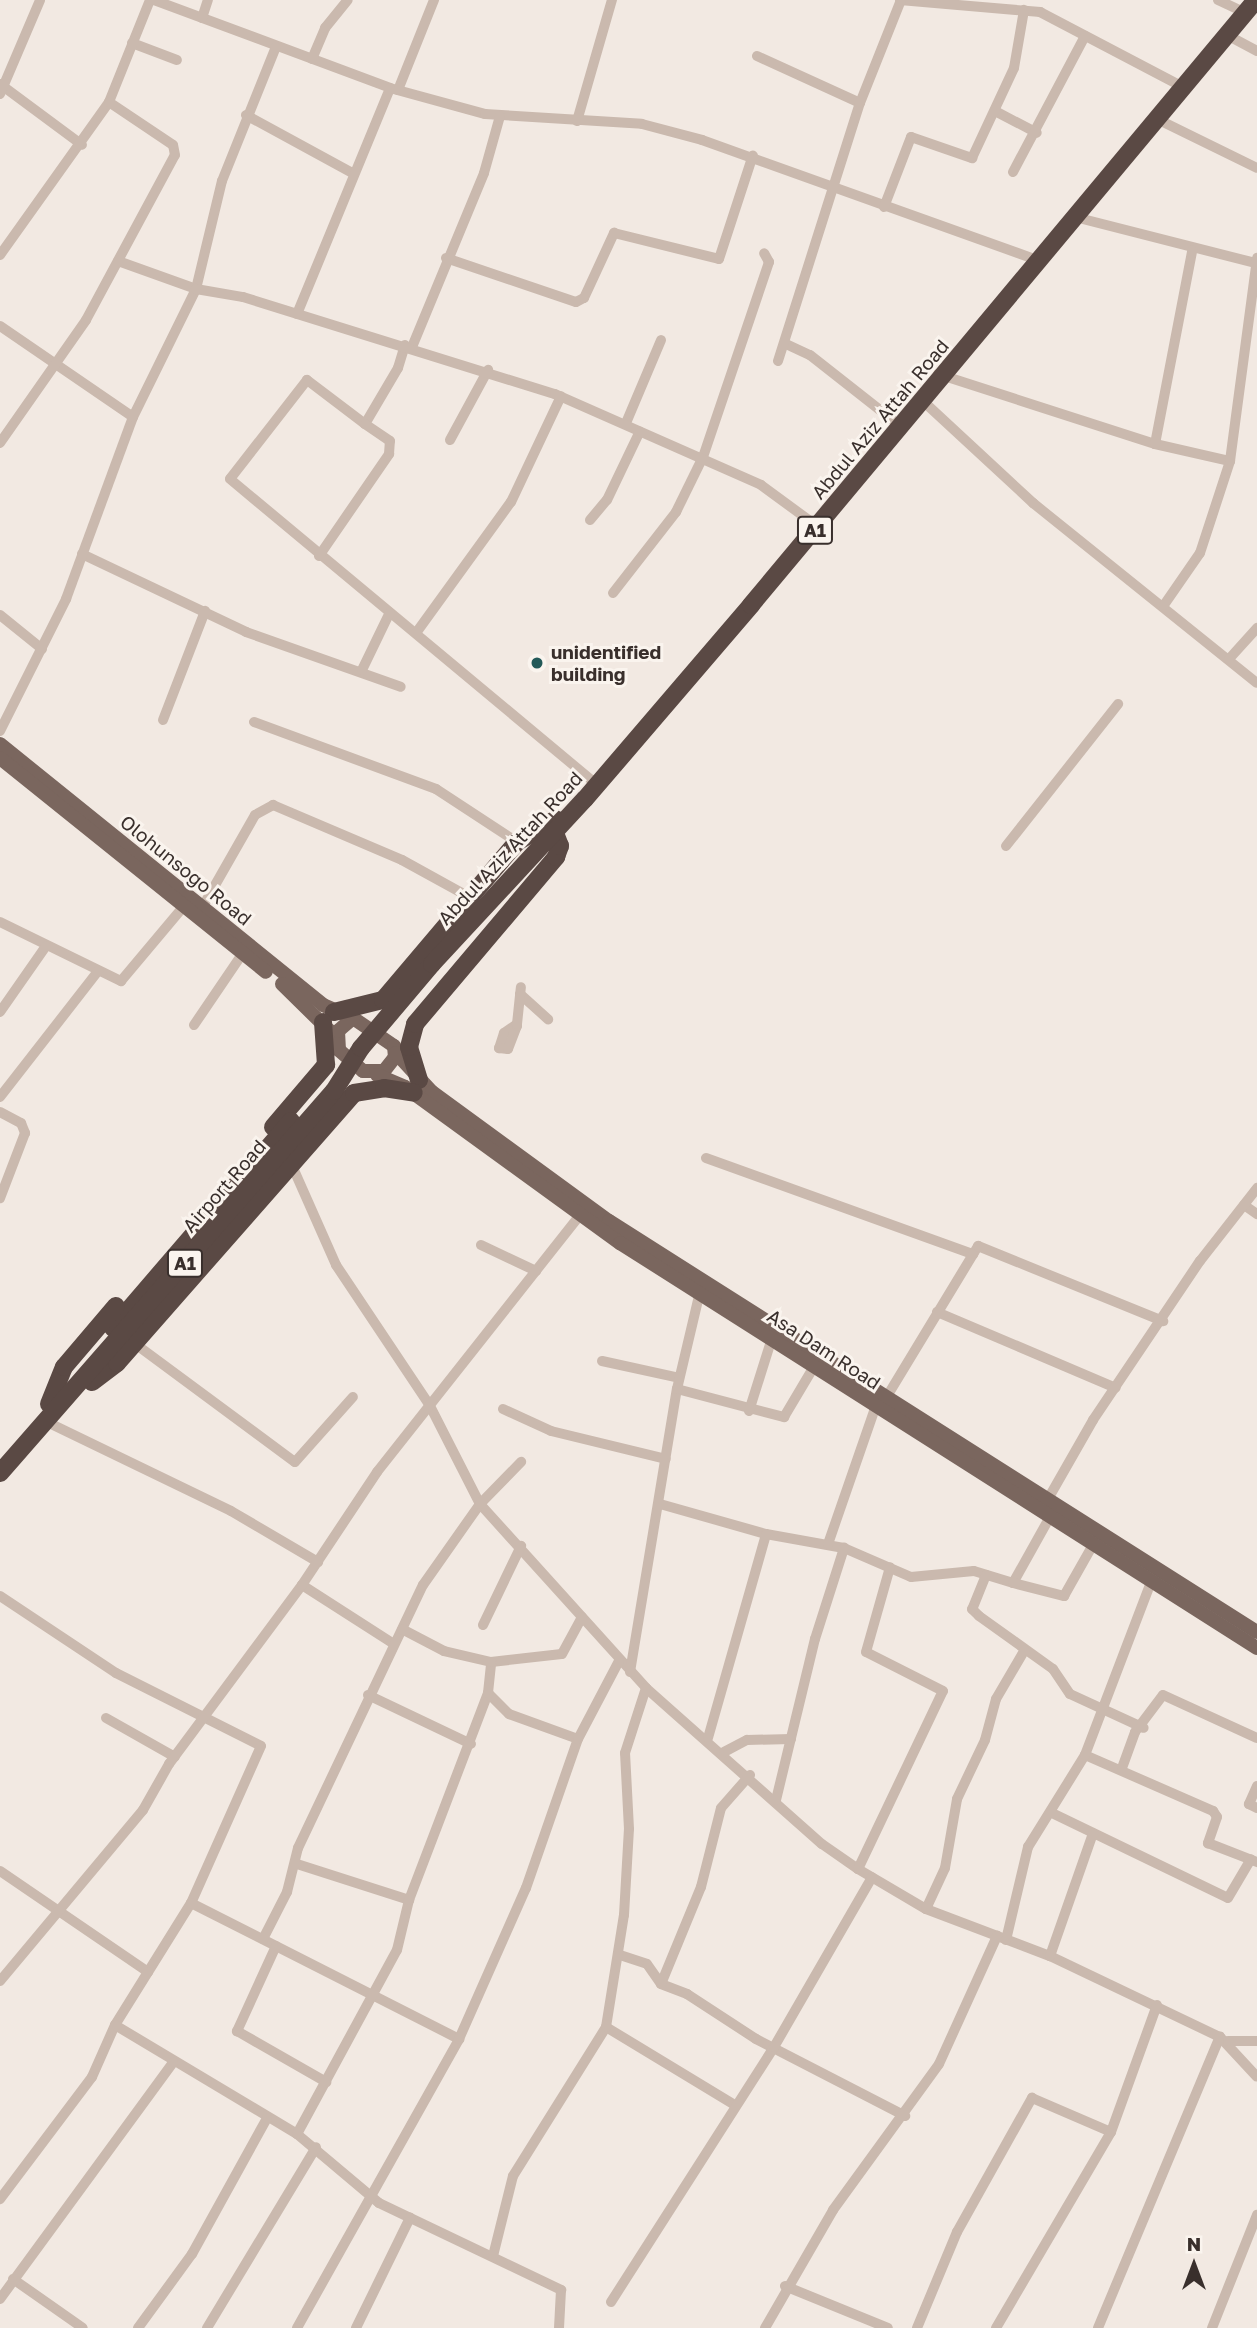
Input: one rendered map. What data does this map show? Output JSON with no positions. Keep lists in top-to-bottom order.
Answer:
{
  "streets": {
    "highway": ["Abdul Aziz Attah Road", "A1", "Airport Road"],
    "main road": ["Olohunsogo Road", "Asa Dam Road"]
  },
  "crossings": [
    ["Abdul Aziz Attah Road", "Olohunsogo Road"],
    ["Abdul Aziz Attah Road", "Airport Road"],
    ["Abdul Aziz Attah Road", "Asa Dam Road"],
    ["Olohunsogo Road", "Airport Road"],
    ["Olohunsogo Road", "Asa Dam Road"],
    ["Airport Road", "Asa Dam Road"]
  ],
  "places": ["unidentified building"],
  "north": "top"
}
